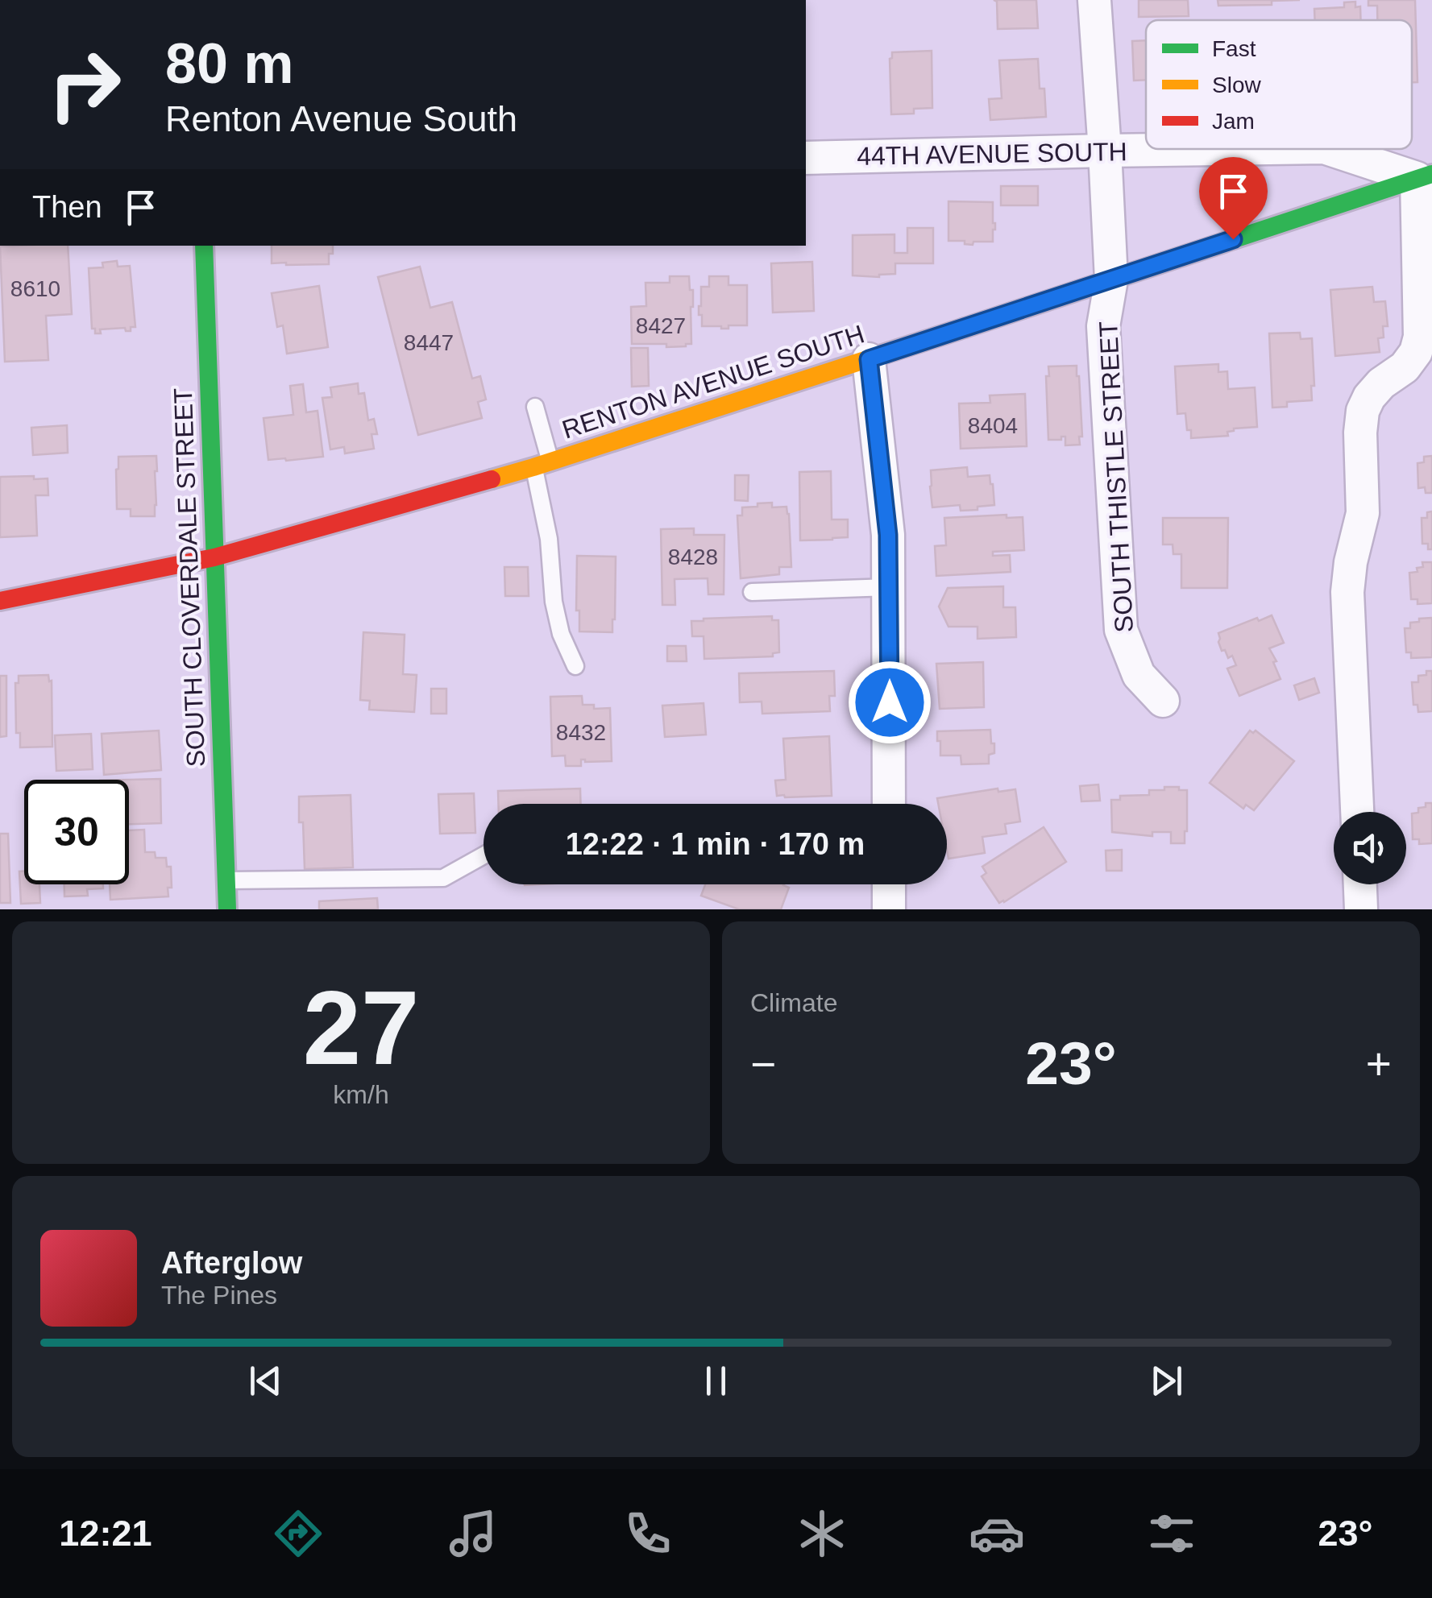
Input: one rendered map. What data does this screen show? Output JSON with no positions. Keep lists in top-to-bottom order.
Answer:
{
  "streets": {
    "main road": ["RENTON AVENUE SOUTH", "SOUTH CLOVERDALE STREET"],
    "street": ["44TH AVENUE SOUTH", "SOUTH THISTLE STREET"]
  },
  "crossings": [
    ["44TH AVENUE SOUTH", "RENTON AVENUE SOUTH"],
    ["44TH AVENUE SOUTH", "SOUTH THISTLE STREET"],
    ["RENTON AVENUE SOUTH", "SOUTH THISTLE STREET"],
    ["RENTON AVENUE SOUTH", "SOUTH CLOVERDALE STREET"]
  ],
  "house_numbers": [
    "8610",
    "8427",
    "8447",
    "8404",
    "8428",
    "8432"
  ],
  "legend": ["Fast", "Slow", "Jam"],
  "page": {
    "turn": ["80 m", "Renton Avenue South"],
    "then": "Then",
    "limit": "30",
    "trip": "12:22 · 1 min · 170 m",
    "tile": [
      ["27", "km/h"],
      "Climate"
    ],
    "heat": ["−", "23°", "+"],
    "song": ["Afterglow", "The Pines"],
    "tabs": ["12:21", "23°"]
  }
}
